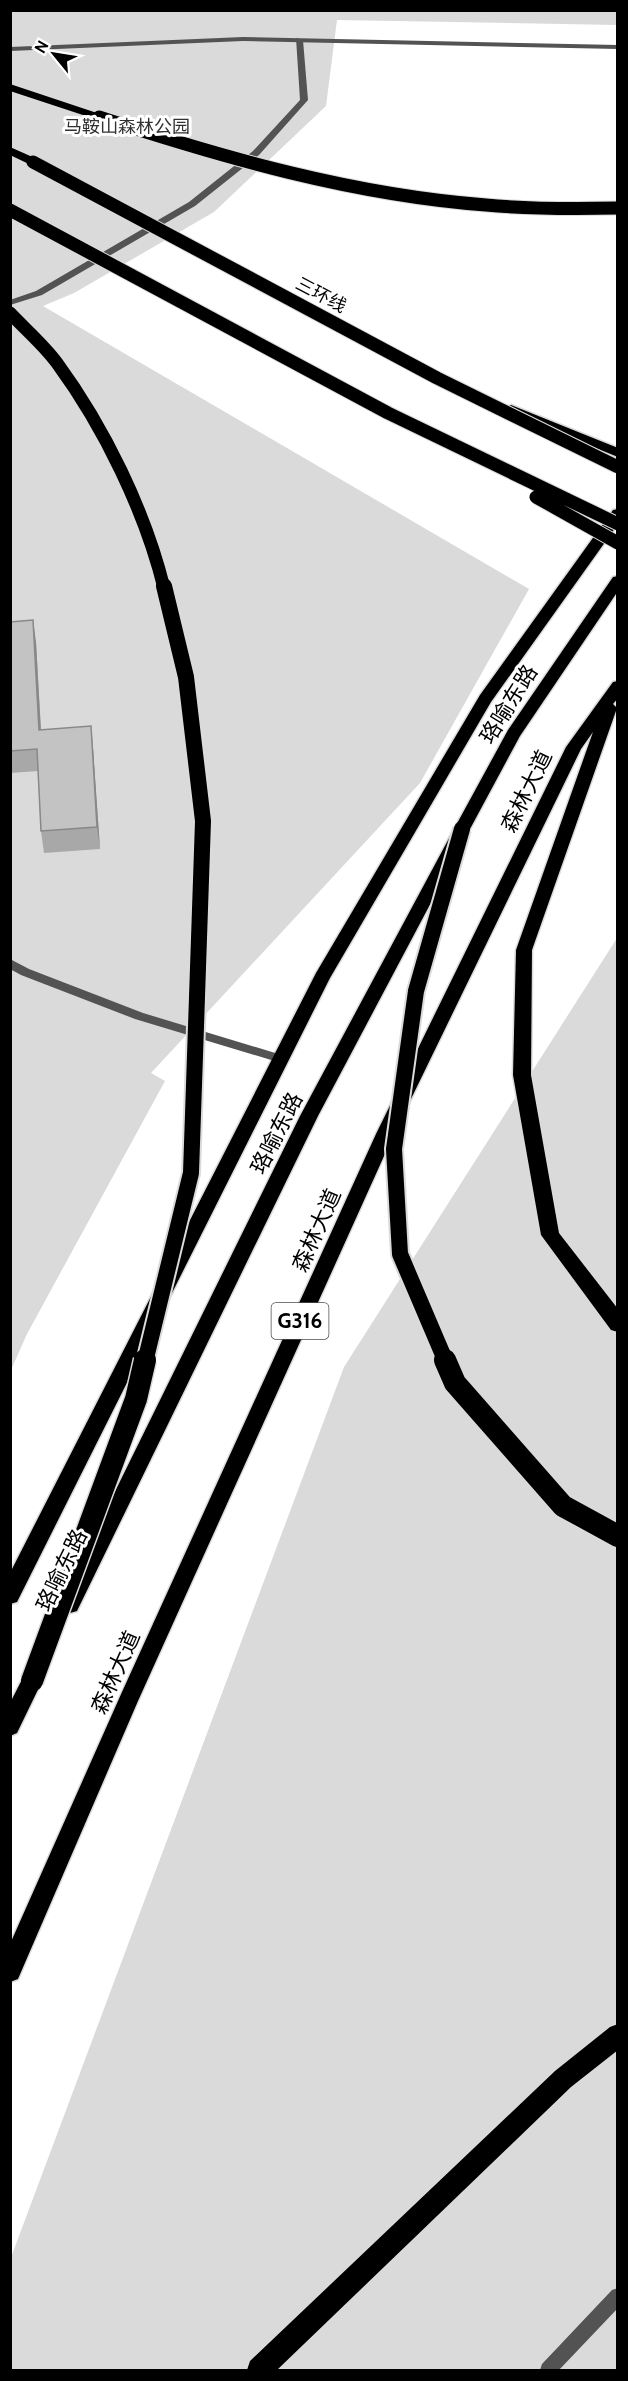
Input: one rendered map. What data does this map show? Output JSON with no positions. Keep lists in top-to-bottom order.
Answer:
{
  "streets": {
    "highway": [
      "三环线",
      "珞喻东路",
      "森林大道",
      "G316"
    ]
  },
  "parks": ["马鞍山森林公园"],
  "north": "top left"
}
